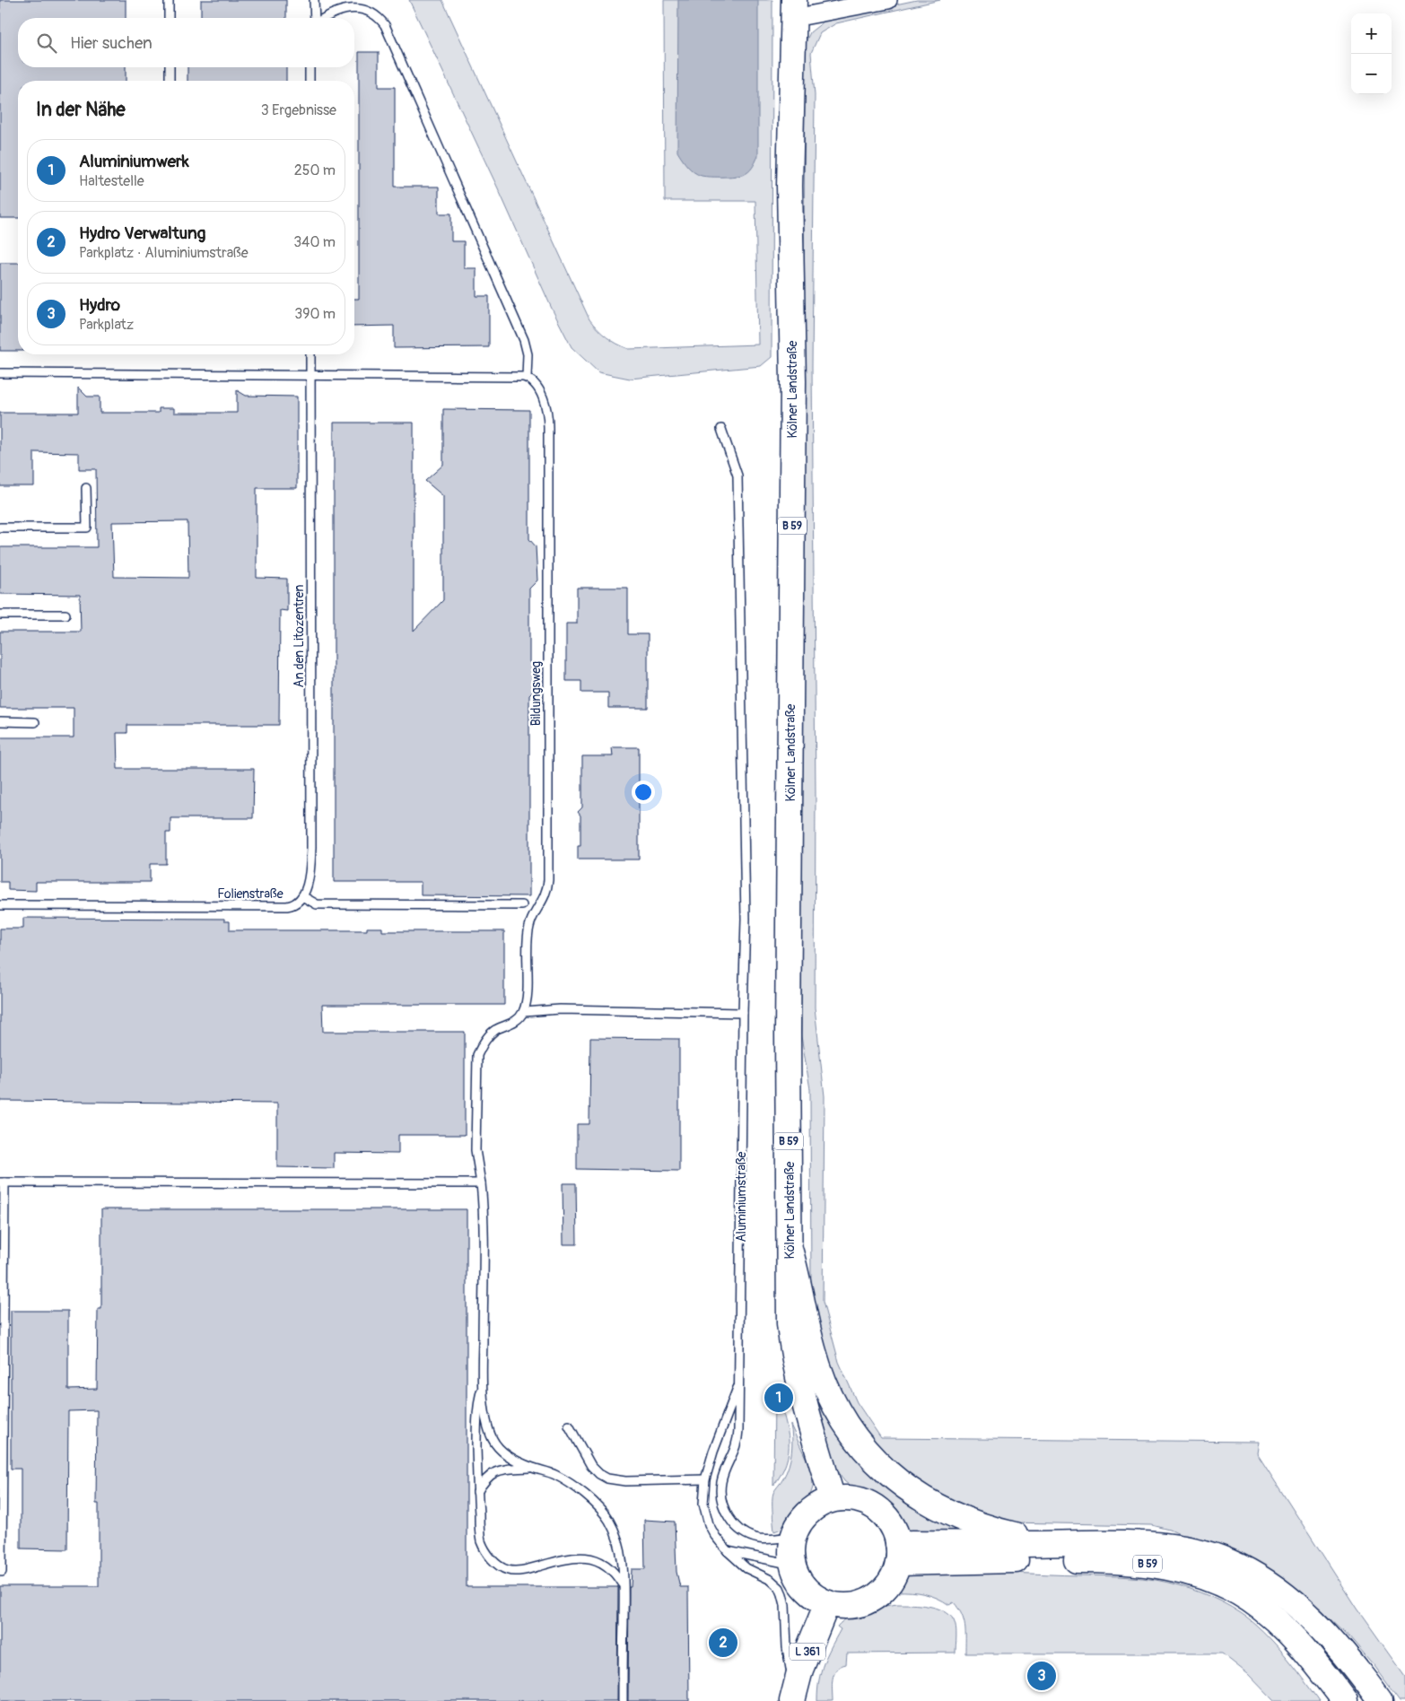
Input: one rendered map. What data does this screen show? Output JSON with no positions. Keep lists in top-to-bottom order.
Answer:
{
  "streets": {
    "main road": ["Kölner Landstraße", "B 59", "L 361"],
    "lane": [
      "An den Litozentren",
      "Bildungsweg",
      "Folienstraße",
      "Aluminiumstraße"
    ]
  },
  "crossings": [
    ["Kölner Landstraße", "B 59"],
    ["Kölner Landstraße", "Aluminiumstraße"],
    ["Kölner Landstraße", "L 361"],
    ["B 59", "Aluminiumstraße"],
    ["B 59", "L 361"],
    ["An den Litozentren", "Folienstraße"],
    ["Aluminiumstraße", "L 361"]
  ],
  "page": {
    "map_buttons": ["+", "−"],
    "search": "Hier suchen",
    "heading": ["In der Nähe", "3 Ergebnisse"],
    "list": [
      {
        "mark": "1",
        "name": "Aluminiumwerk",
        "note": "Haltestelle",
        "value": "250 m"
      },
      {
        "mark": "2",
        "name": "Hydro Verwaltung",
        "note": "Parkplatz · Aluminiumstraße",
        "value": "340 m"
      },
      {
        "mark": "3",
        "name": "Hydro",
        "note": "Parkplatz",
        "value": "390 m"
      }
    ],
    "pins": ["1", "2", "3"]
  }
}
